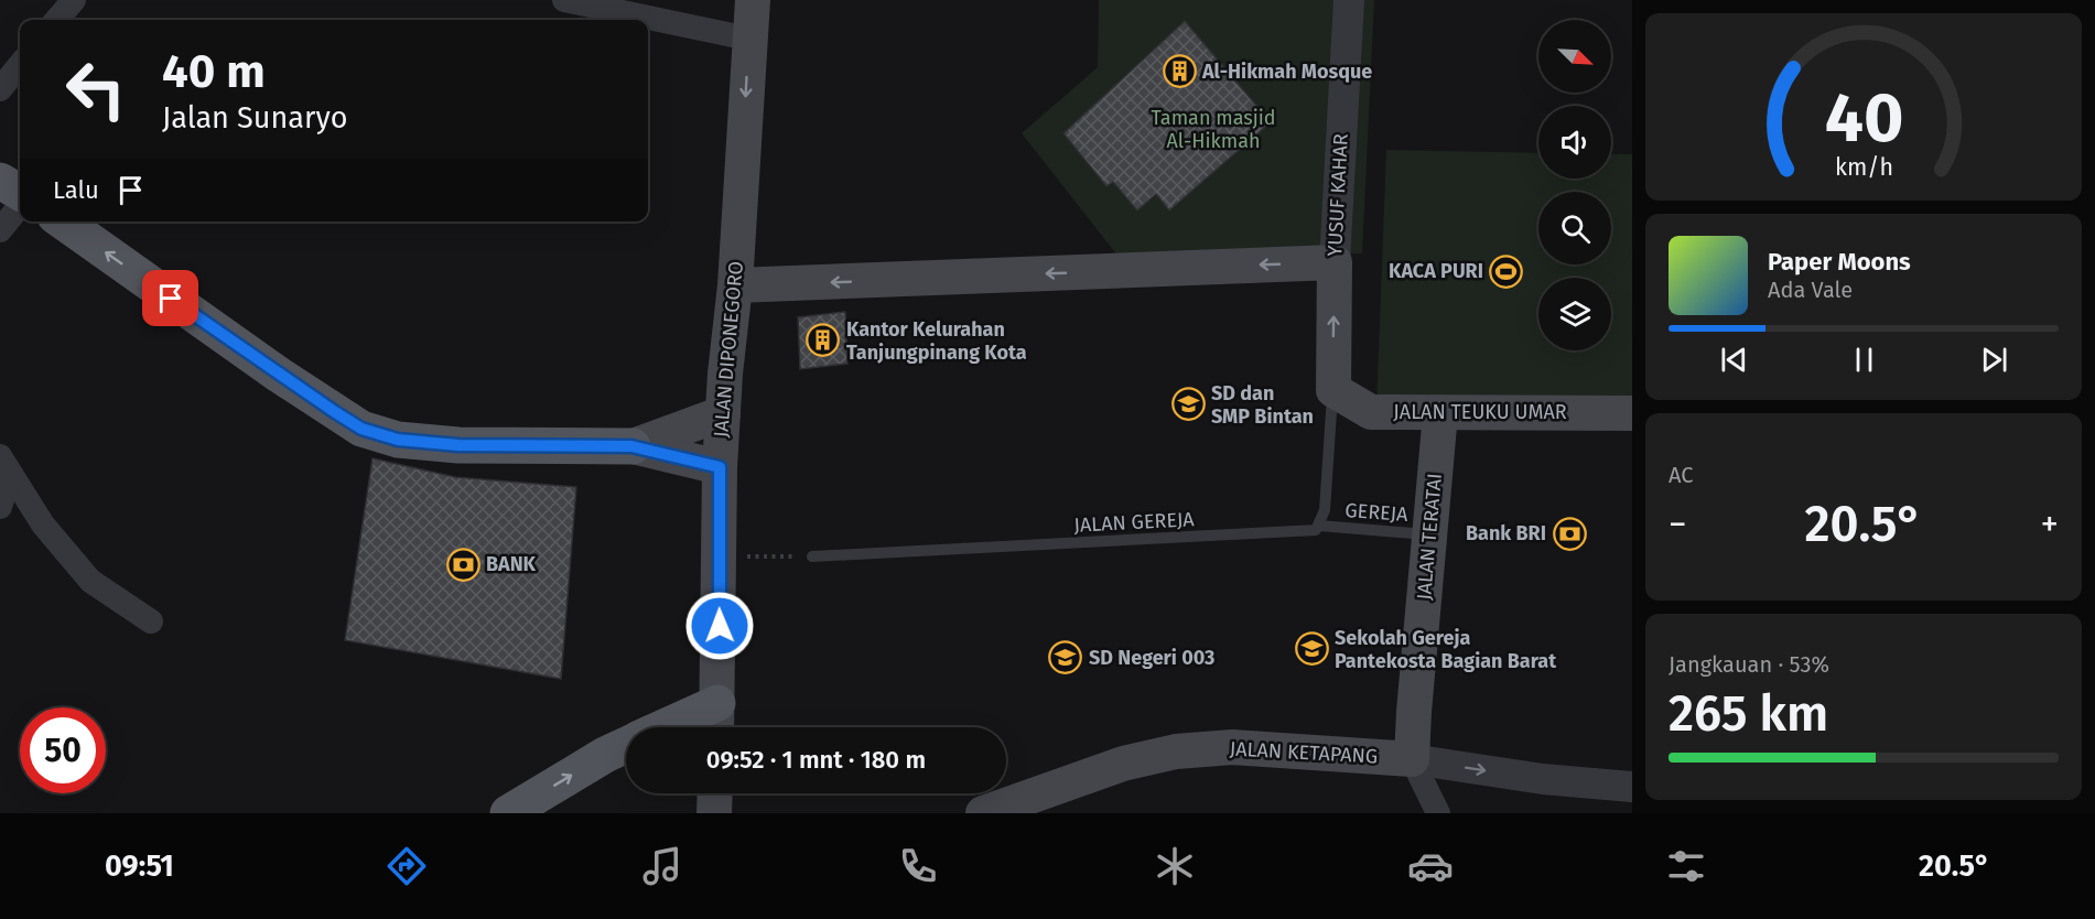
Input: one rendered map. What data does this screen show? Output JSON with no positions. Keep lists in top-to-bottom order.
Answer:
{
  "streets": {
    "main road": [
      "YUSUF KAHAR",
      "JALAN DIPONEGORO",
      "JALAN TEUKU UMAR",
      "JALAN TERATAI",
      "JALAN KETAPANG"
    ],
    "lane": ["GEREJA", "JALAN GEREJA"]
  },
  "crossings": [
    ["YUSUF KAHAR", "JALAN TEUKU UMAR"],
    ["JALAN TEUKU UMAR", "JALAN TERATAI"],
    ["GEREJA", "JALAN GEREJA"],
    ["GEREJA", "JALAN TERATAI"],
    ["JALAN TERATAI", "JALAN KETAPANG"]
  ],
  "parks": ["Taman masjid Al-Hikmah"],
  "places": {
    "building": ["Al-Hikmah Mosque", "Kantor Kelurahan Tanjungpinang Kota"],
    "sports": ["KACA PURI"],
    "school or university": ["SD dan SMP Bintan", "Sekolah Gereja Pantekosta Bagian Barat", "SD Negeri 003"],
    "bank": ["Bank BRI", "BANK"]
  },
  "north": "bottom right",
  "page": {
    "turn": ["40 m", "Jalan Sunaryo"],
    "then": "Lalu",
    "song": ["Paper Moons", "Ada Vale"],
    "tile": [
      "AC",
      ["Jangkauan · 53%", "265 km"]
    ],
    "heat": ["−", "20.5°", "+"],
    "limit": "50",
    "trip": "09:52 · 1 mnt · 180 m",
    "tabs": ["09:51", "20.5°"],
    "gauge": ["40", "km/h"]
  }
}
